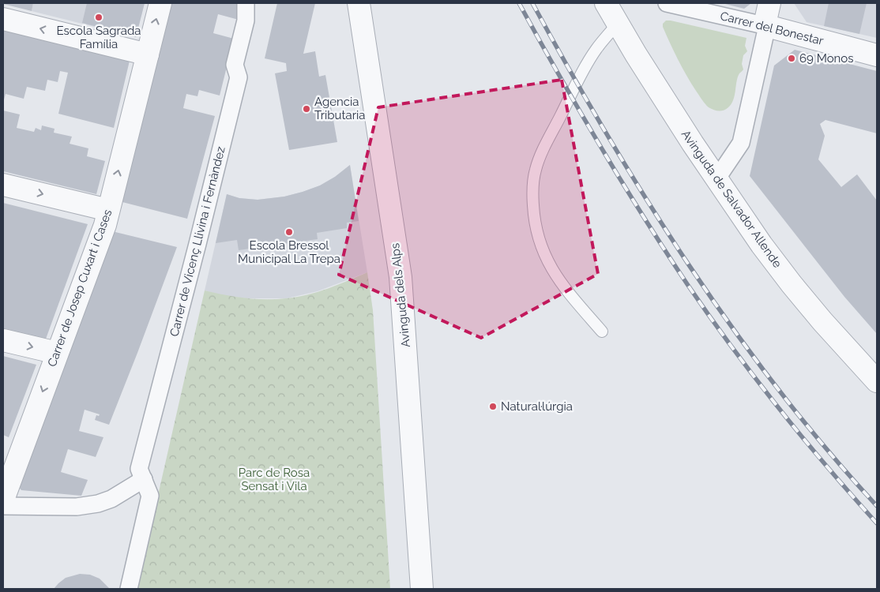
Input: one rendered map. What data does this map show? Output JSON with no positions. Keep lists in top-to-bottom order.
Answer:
{
  "streets": {
    "street": [
      "Carrer del Bonestar",
      "Avinguda de Salvador Allende",
      "Carrer de Vicenç Llivina i Fernàndez",
      "Carrer de Josep Cuxart i Cases",
      "Avinguda dels Alps"
    ]
  },
  "parks": ["Parc de Rosa Sensat i Vila"],
  "places": [
    "Escola Sagrada Família",
    "69 Monos",
    "Agencia Tributaria",
    "Escola Bressol Municipal La Trepa",
    "Natural·lúrgia"
  ]
}
